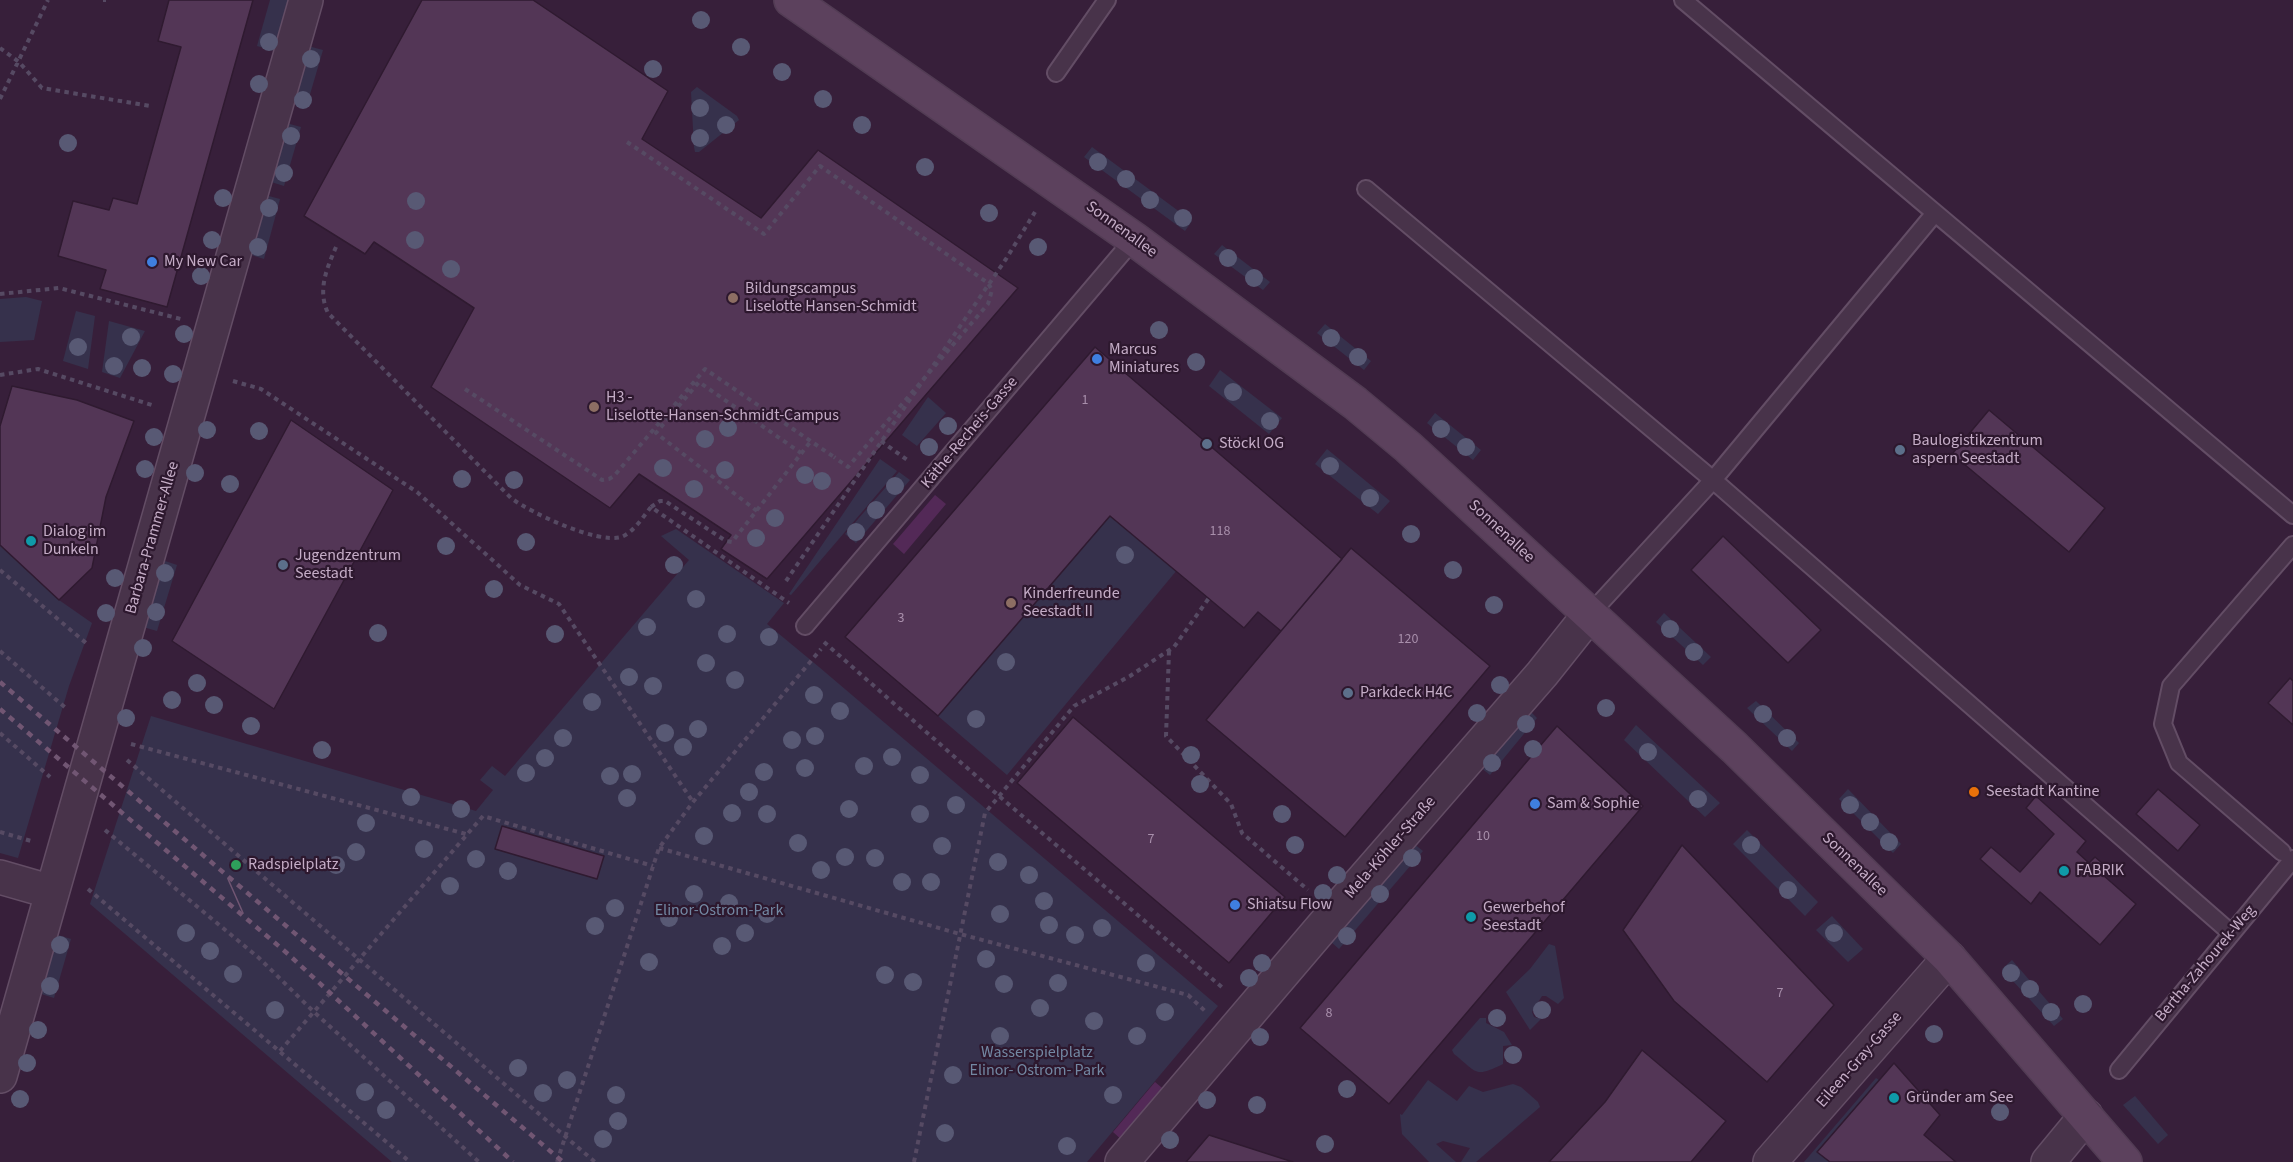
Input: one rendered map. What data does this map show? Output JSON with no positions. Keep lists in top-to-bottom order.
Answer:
{
  "streets": {
    "street": [
      "Sonnenallee",
      "Barbara-Prammer-Allee",
      "Mela-Köhler-Straße",
      "Eileen-Gray-Gasse"
    ],
    "lane": ["Käthe-Recheis-Gasse", "Bertha-Zahourek-Weg"]
  },
  "crossings": [
    ["Sonnenallee", "Käthe-Recheis-Gasse"],
    ["Sonnenallee", "Mela-Köhler-Straße"],
    ["Sonnenallee", "Eileen-Gray-Gasse"]
  ],
  "parks": ["Elinor-Ostrom-Park", "Wasserspielplatz Elinor- Ostrom- Park"],
  "places": [
    "My New Car",
    "Bildungscampus Liselotte Hansen-Schmidt",
    "Marcus Miniatures",
    "H3 - Liselotte-Hansen-Schmidt-Campus",
    "Stöckl OG",
    "Baulogistikzentrum aspern Seestadt",
    "Dialog im Dunkeln",
    "Jugendzentrum Seestadt",
    "Kinderfreunde Seestadt II",
    "Parkdeck H4C",
    "Seestadt Kantine",
    "Sam & Sophie",
    "Radspielplatz",
    "FABRIK",
    "Shiatsu Flow",
    "Gewerbehof Seestadt",
    "Gründer am See"
  ],
  "house_numbers": [
    "1",
    "118",
    "3",
    "120",
    "10",
    "7",
    "7",
    "8"
  ]
}
